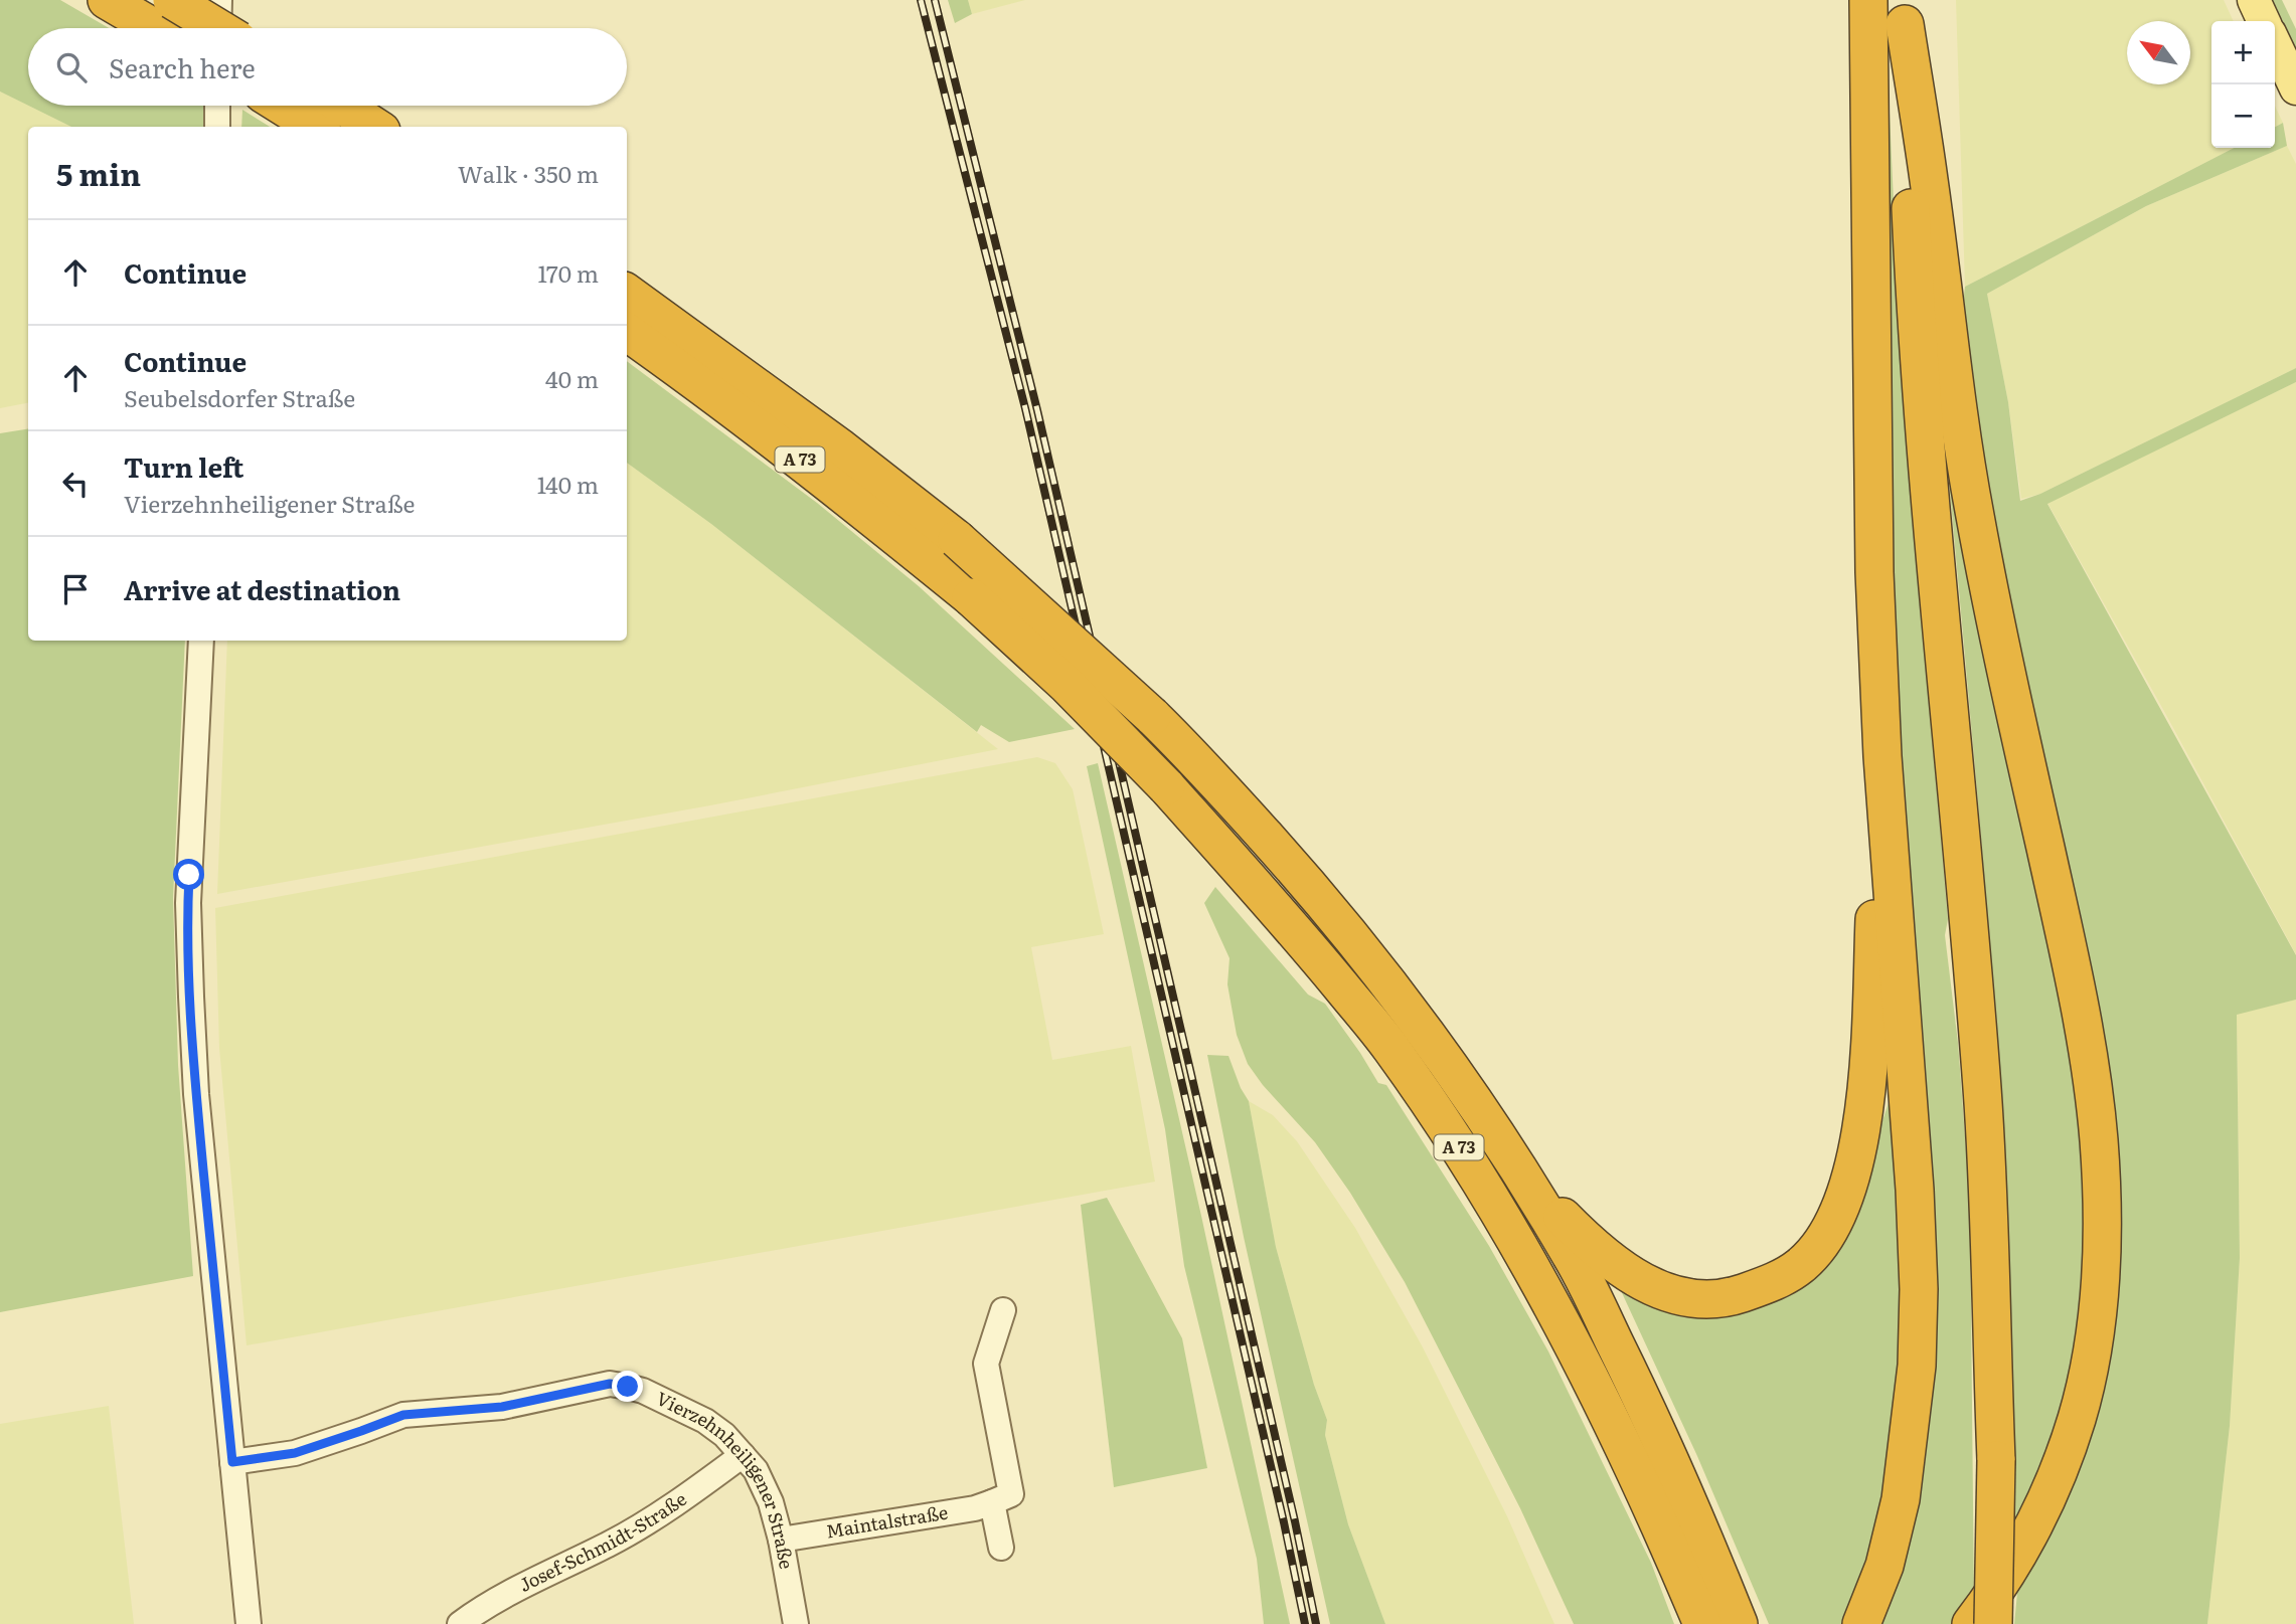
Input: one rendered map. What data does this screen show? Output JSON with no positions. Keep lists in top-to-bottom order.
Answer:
{
  "streets": {
    "highway": ["A 73"],
    "street": ["Vierzehnheiligener Straße", "Maintalstraße", "Josef-Schmidt-Straße"]
  },
  "crossings": [
    ["Vierzehnheiligener Straße", "Maintalstraße"],
    ["Vierzehnheiligener Straße", "Josef-Schmidt-Straße"]
  ],
  "north": "top left",
  "page": {
    "map_buttons": ["+", "−"],
    "search": "Search here",
    "heading": ["5 min", "Walk · 350 m"],
    "list": [
      ["Continue", "170 m"],
      ["Continue", "Seubelsdorfer Straße", "40 m"],
      ["Turn left", "Vierzehnheiligener Straße", "140 m"],
      "Arrive at destination"
    ]
  }
}
